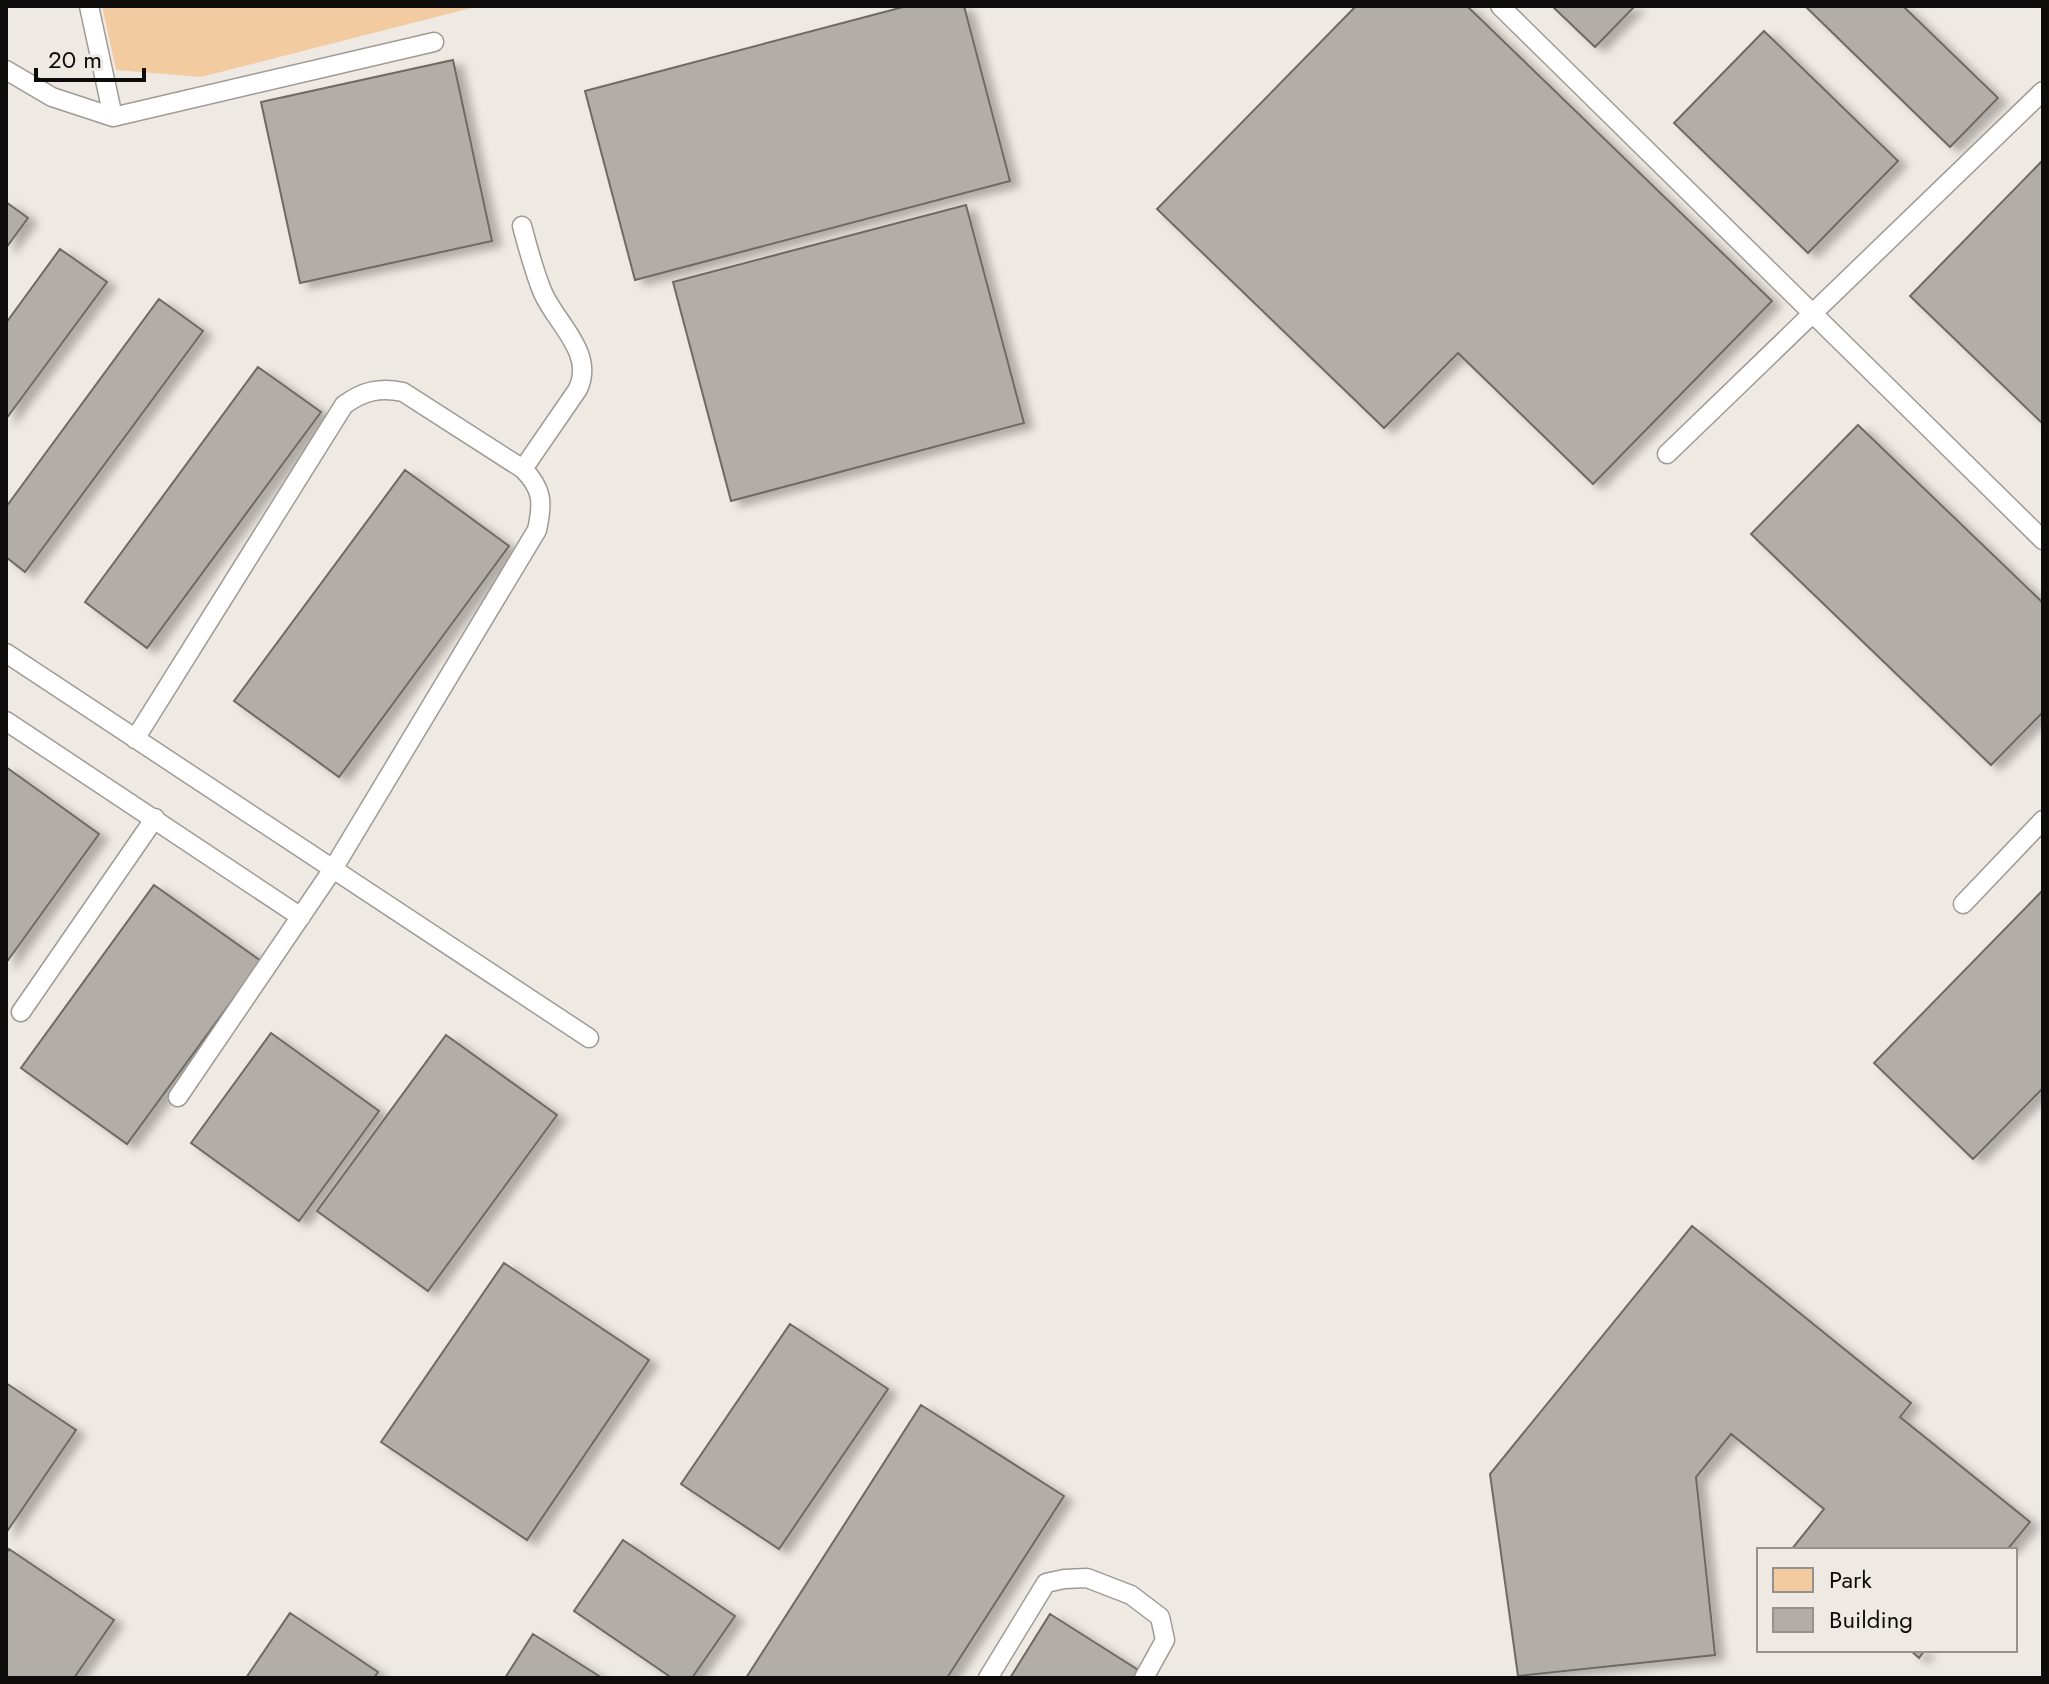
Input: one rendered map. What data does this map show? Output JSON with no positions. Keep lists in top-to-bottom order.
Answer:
{
  "legend": ["Park", "Building"],
  "scale_bar": "20 m"
}
